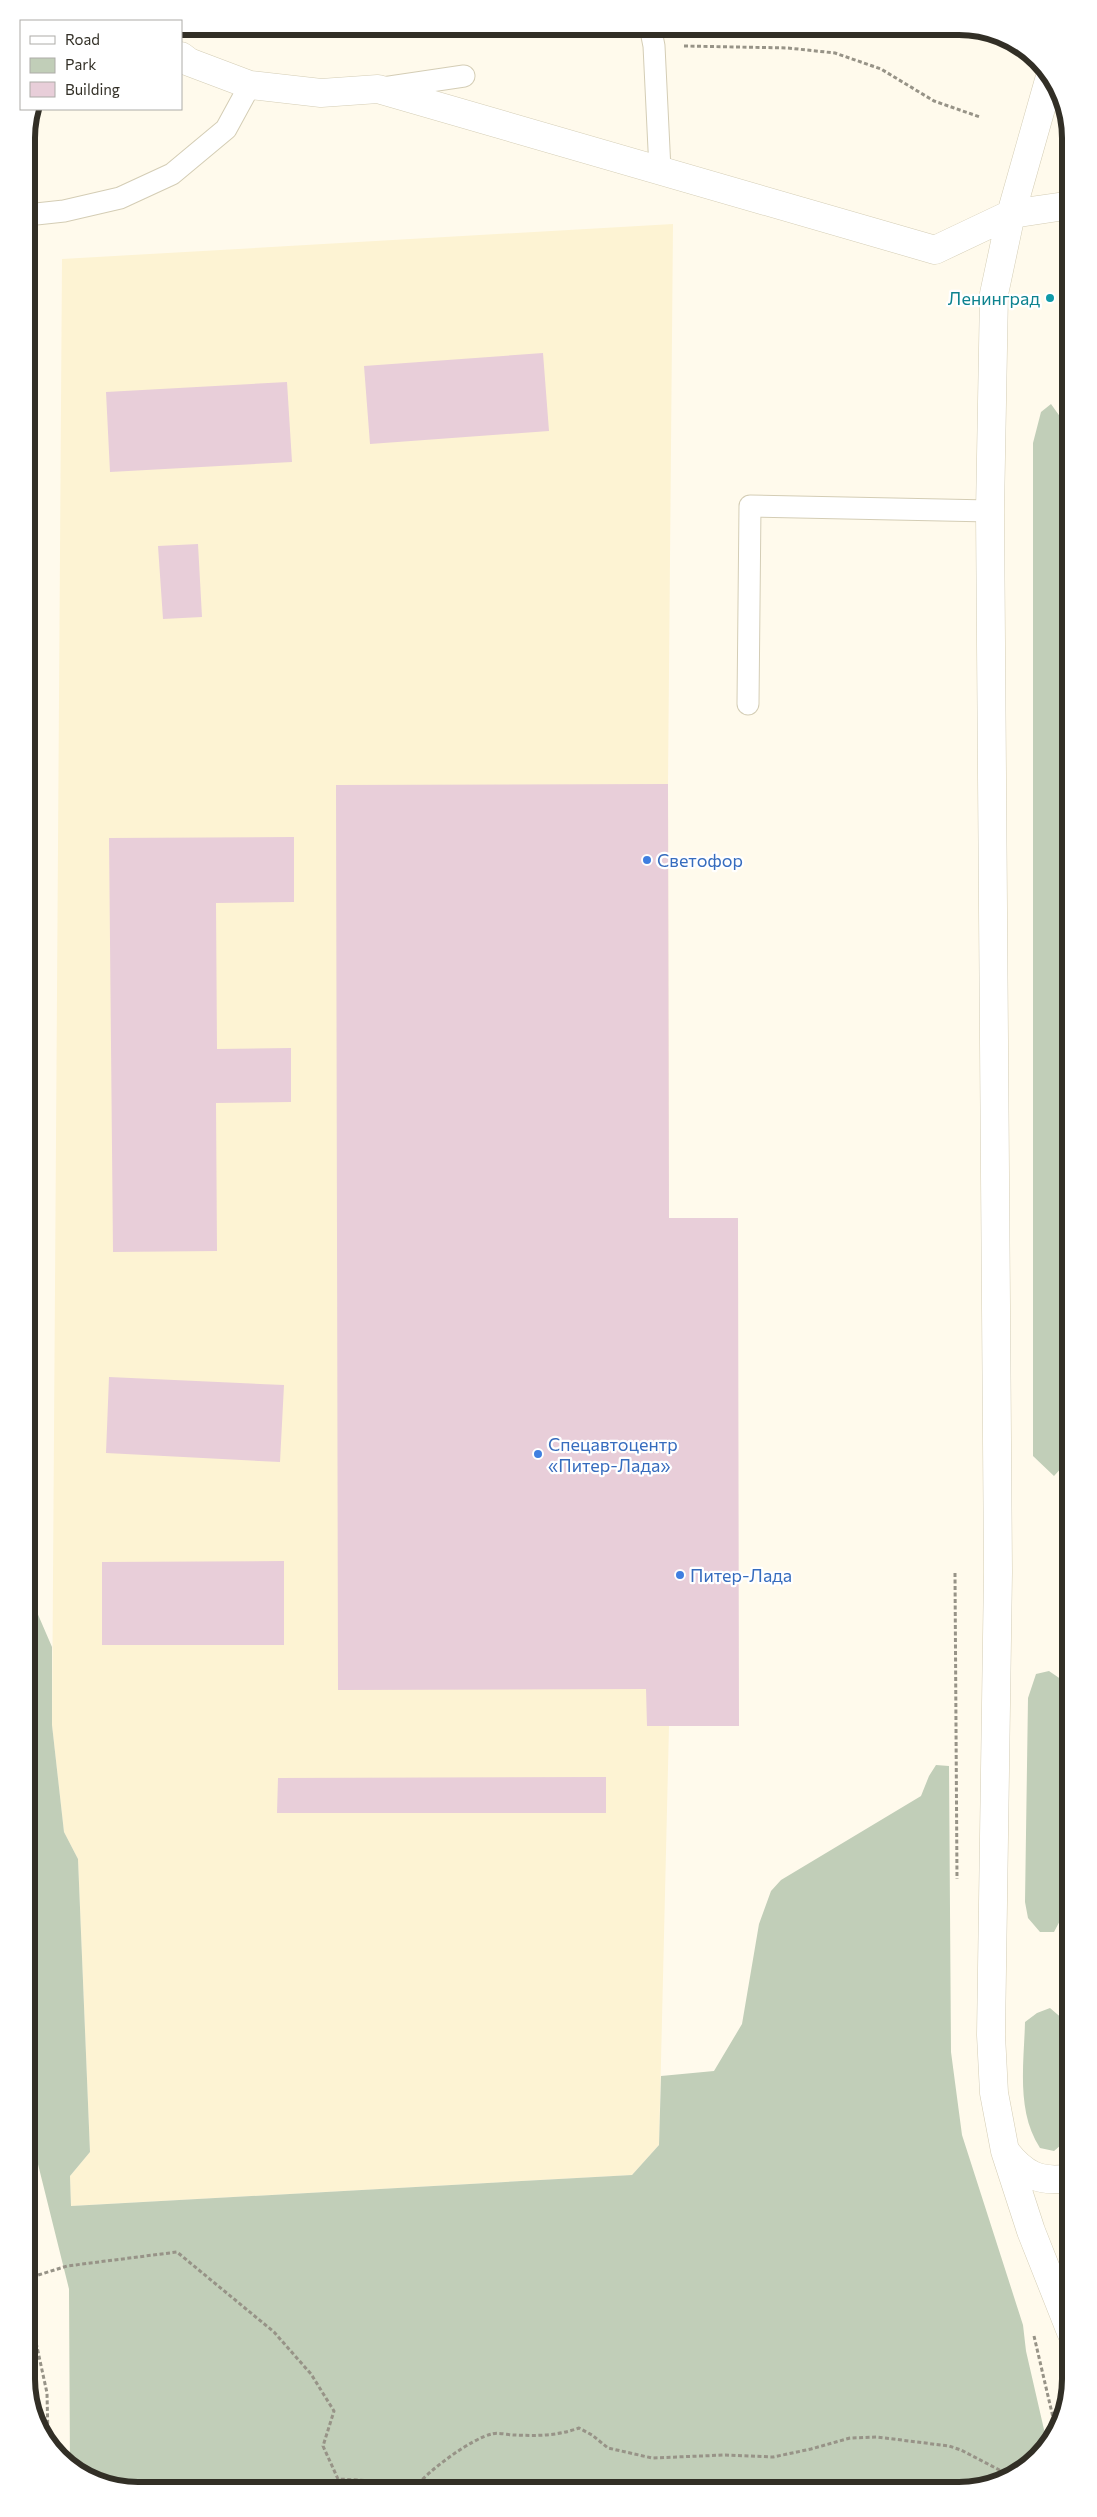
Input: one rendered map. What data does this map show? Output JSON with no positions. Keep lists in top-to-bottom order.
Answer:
{
  "places": [
    "Ленинград",
    "Светофор",
    "Спецавтоцентр «Питер-Лада»",
    "Питер-Лада"
  ],
  "legend": ["Road", "Park", "Building"]
}
